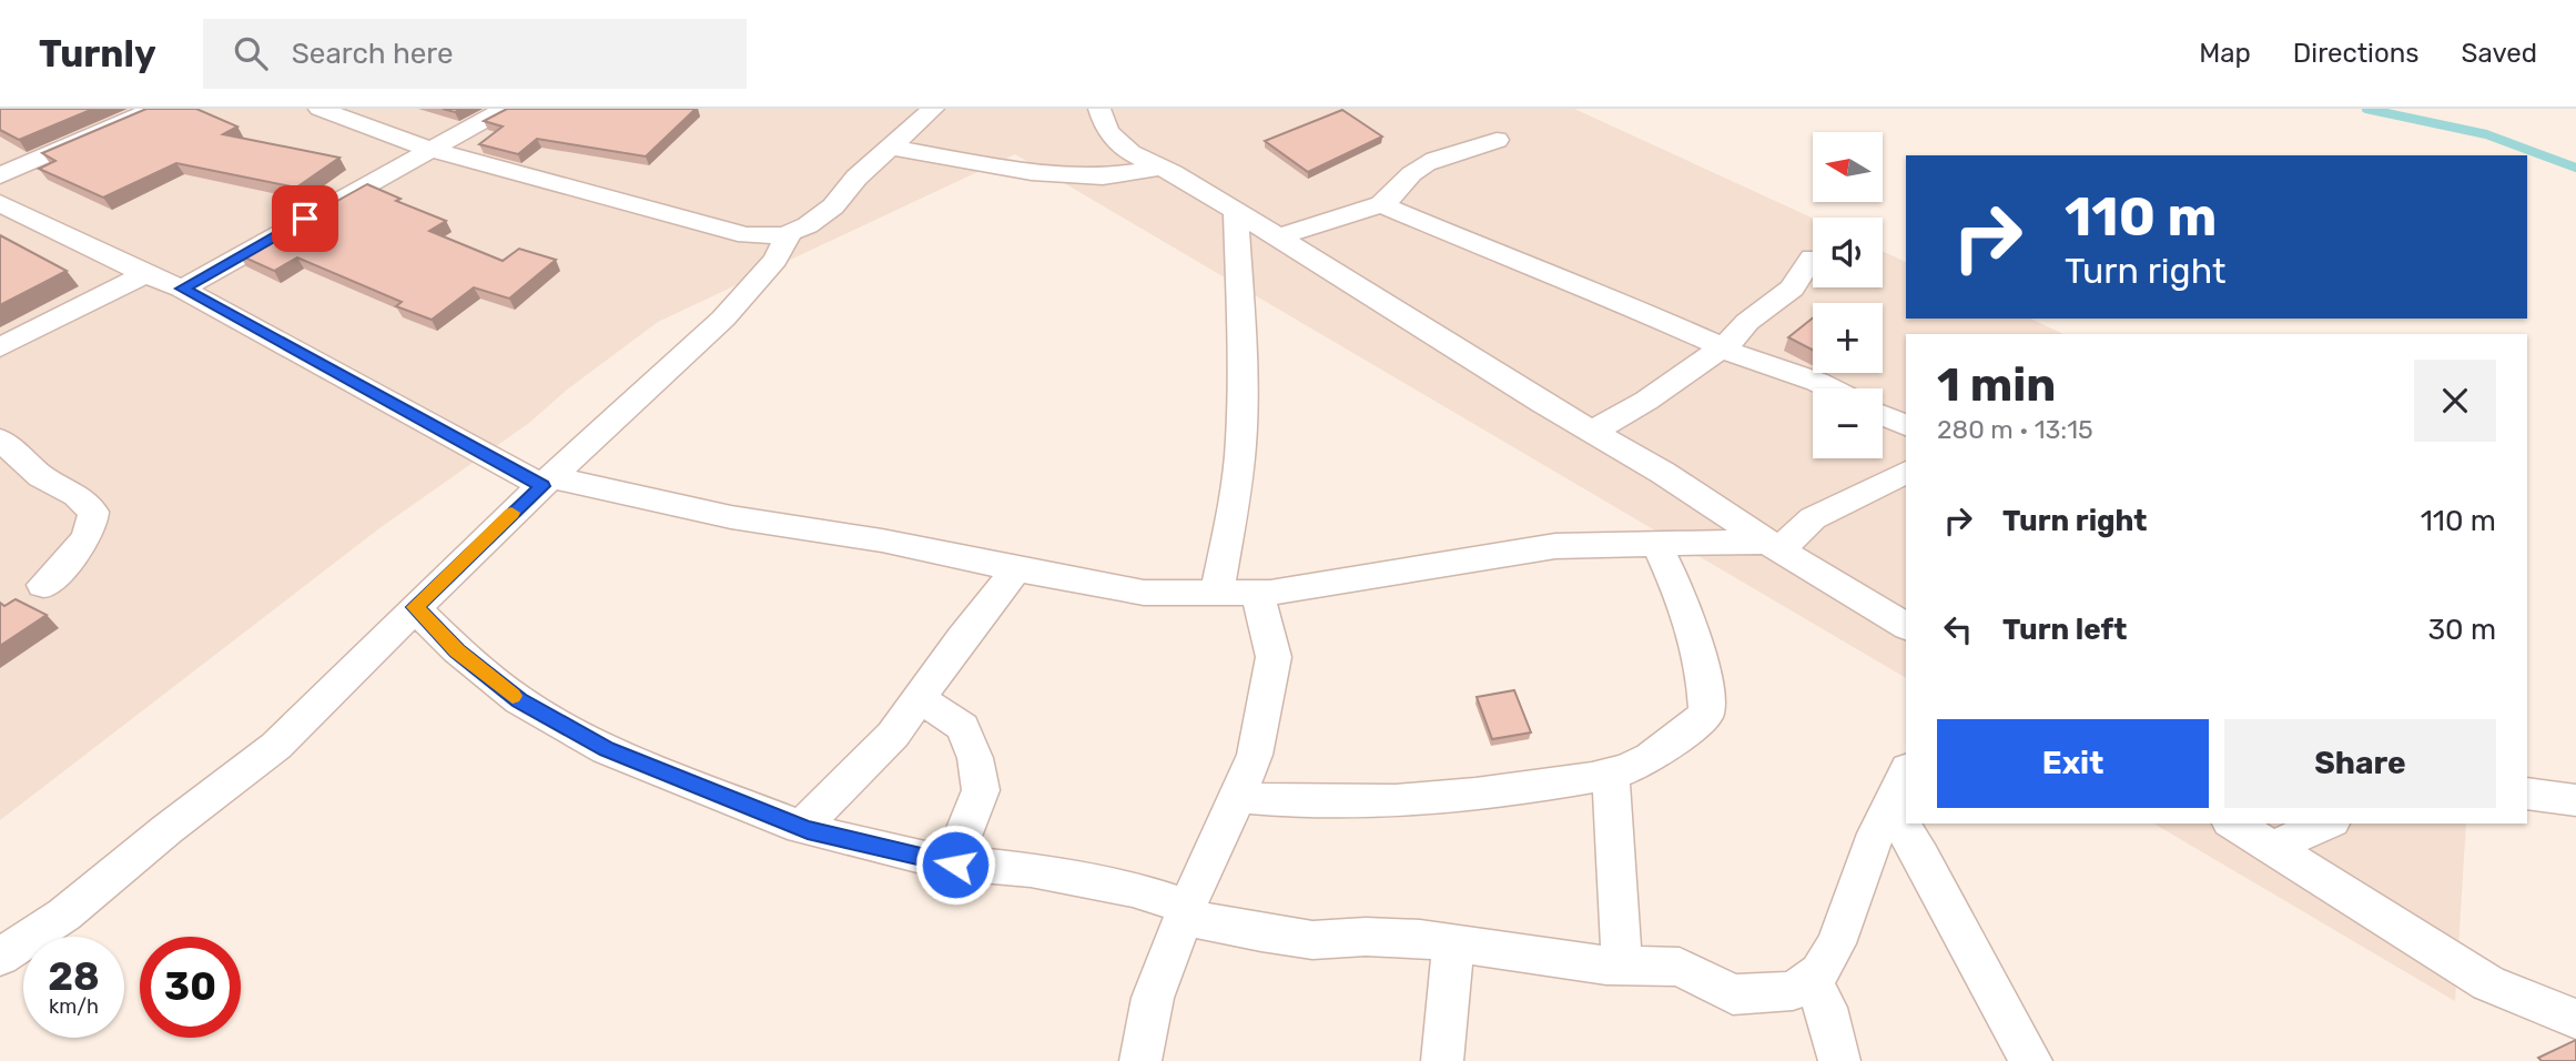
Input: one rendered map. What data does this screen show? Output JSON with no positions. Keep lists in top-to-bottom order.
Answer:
{
  "north": "left",
  "page": {
    "header": "Turnly",
    "search": "Search here",
    "nav": ["Map", "Directions", "Saved"],
    "map_buttons": ["+", "−"],
    "turn": ["110 m", "Turn right"],
    "heading": ["1 min", "280 m · 13:15"],
    "list": [
      {
        "name": "Turn right",
        "value": "110 m"
      },
      {
        "name": "Turn left",
        "value": "30 m"
      }
    ],
    "buttons": ["Exit", "Share"],
    "speed": "28 km/h",
    "limit": "30"
  }
}
